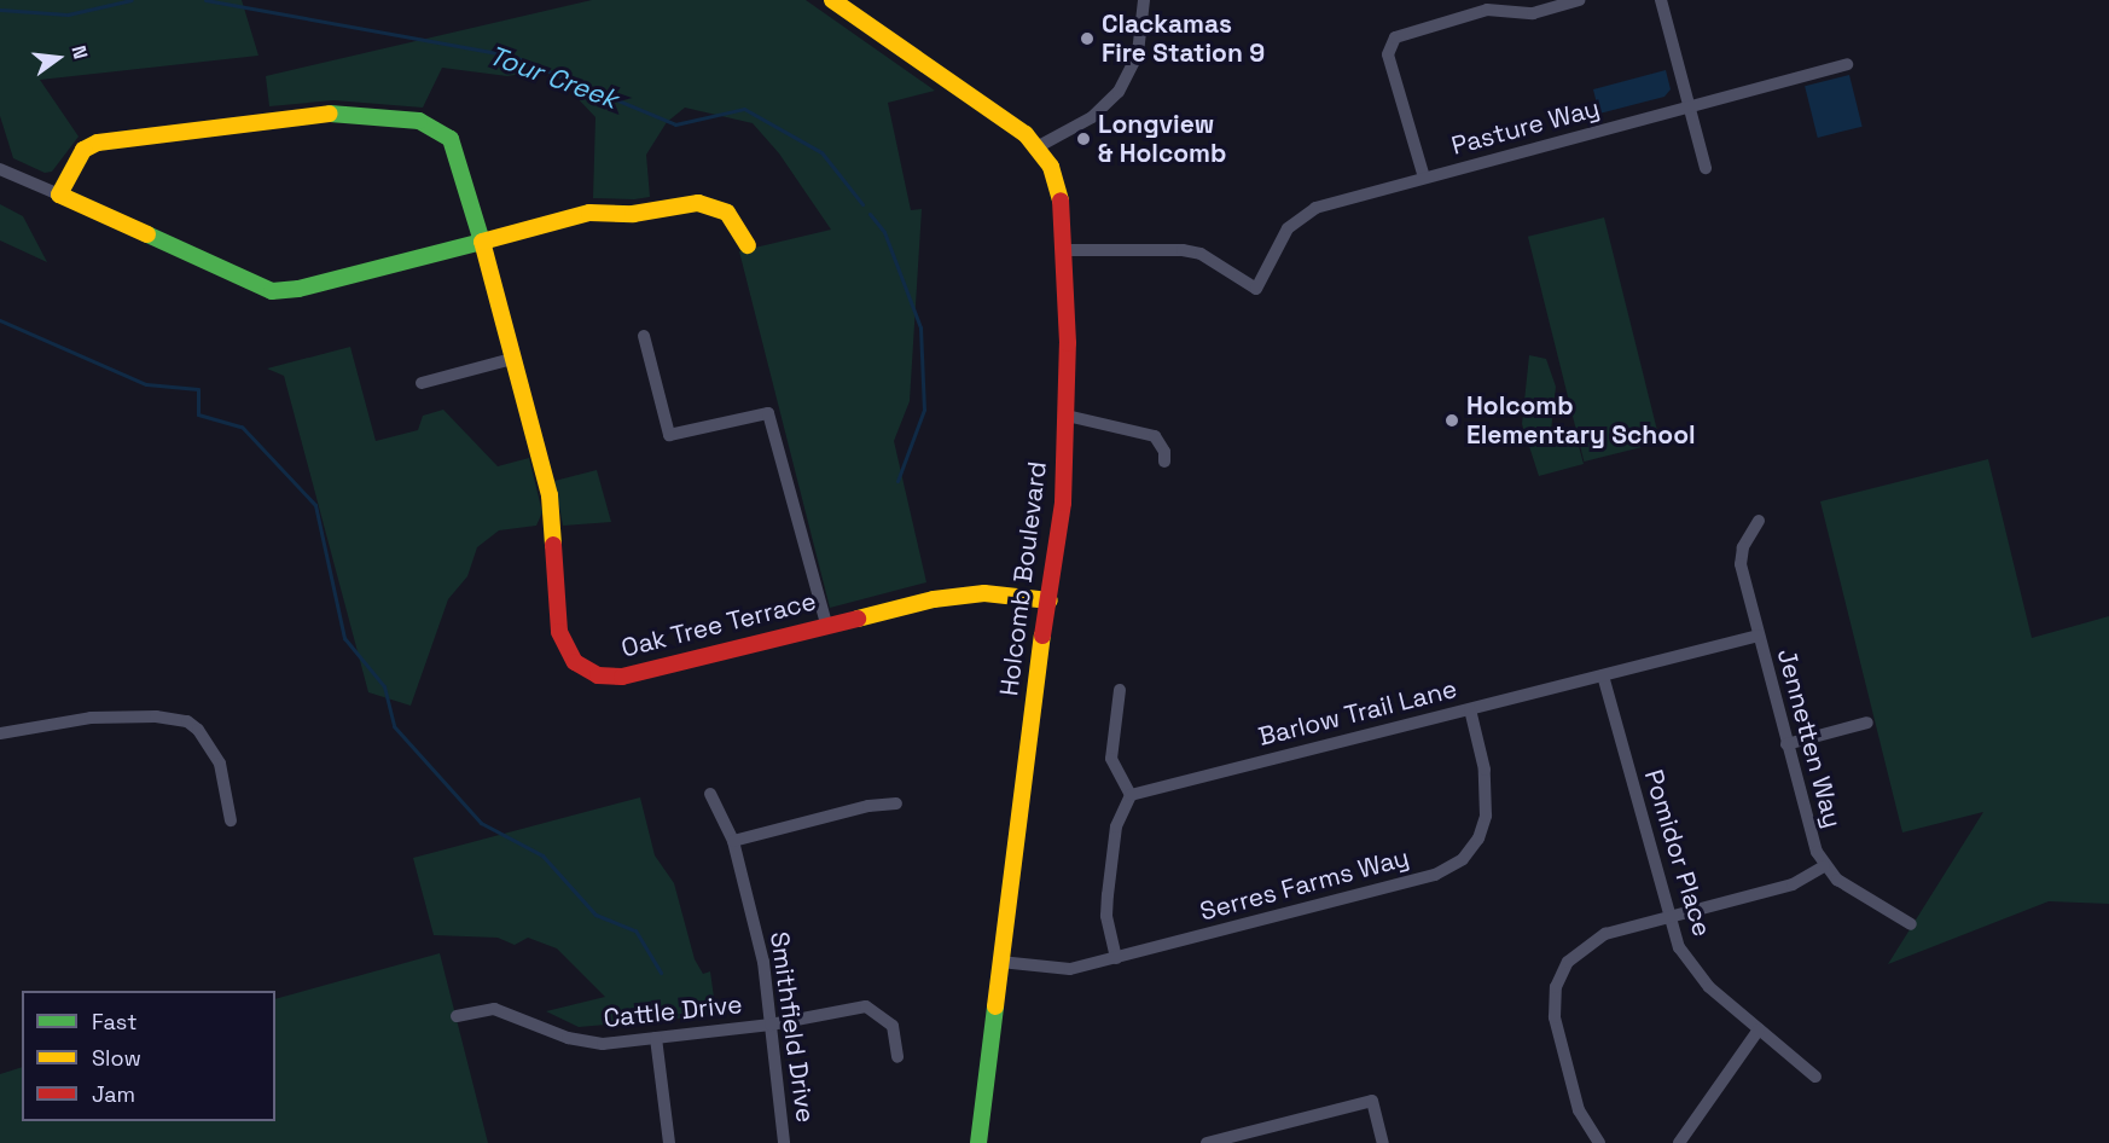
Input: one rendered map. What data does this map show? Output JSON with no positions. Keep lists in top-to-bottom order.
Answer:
{
  "streets": {
    "street": [
      "Pasture Way",
      "Holcomb Boulevard",
      "Oak Tree Terrace",
      "Barlow Trail Lane",
      "Jennetten Way",
      "Pomidor Place",
      "Serres Farms Way",
      "Cattle Drive",
      "Smithfield Drive"
    ]
  },
  "crossings": [
    ["Pasture Way", "Holcomb Boulevard"],
    ["Holcomb Boulevard", "Oak Tree Terrace"],
    ["Holcomb Boulevard", "Serres Farms Way"],
    ["Barlow Trail Lane", "Jennetten Way"],
    ["Barlow Trail Lane", "Pomidor Place"],
    ["Barlow Trail Lane", "Serres Farms Way"],
    ["Cattle Drive", "Smithfield Drive"]
  ],
  "water": ["Tour Creek"],
  "places": ["Clackamas Fire Station 9", "Longview & Holcomb", "Holcomb Elementary School"],
  "legend": ["Fast", "Slow", "Jam"],
  "north": "right"
}
